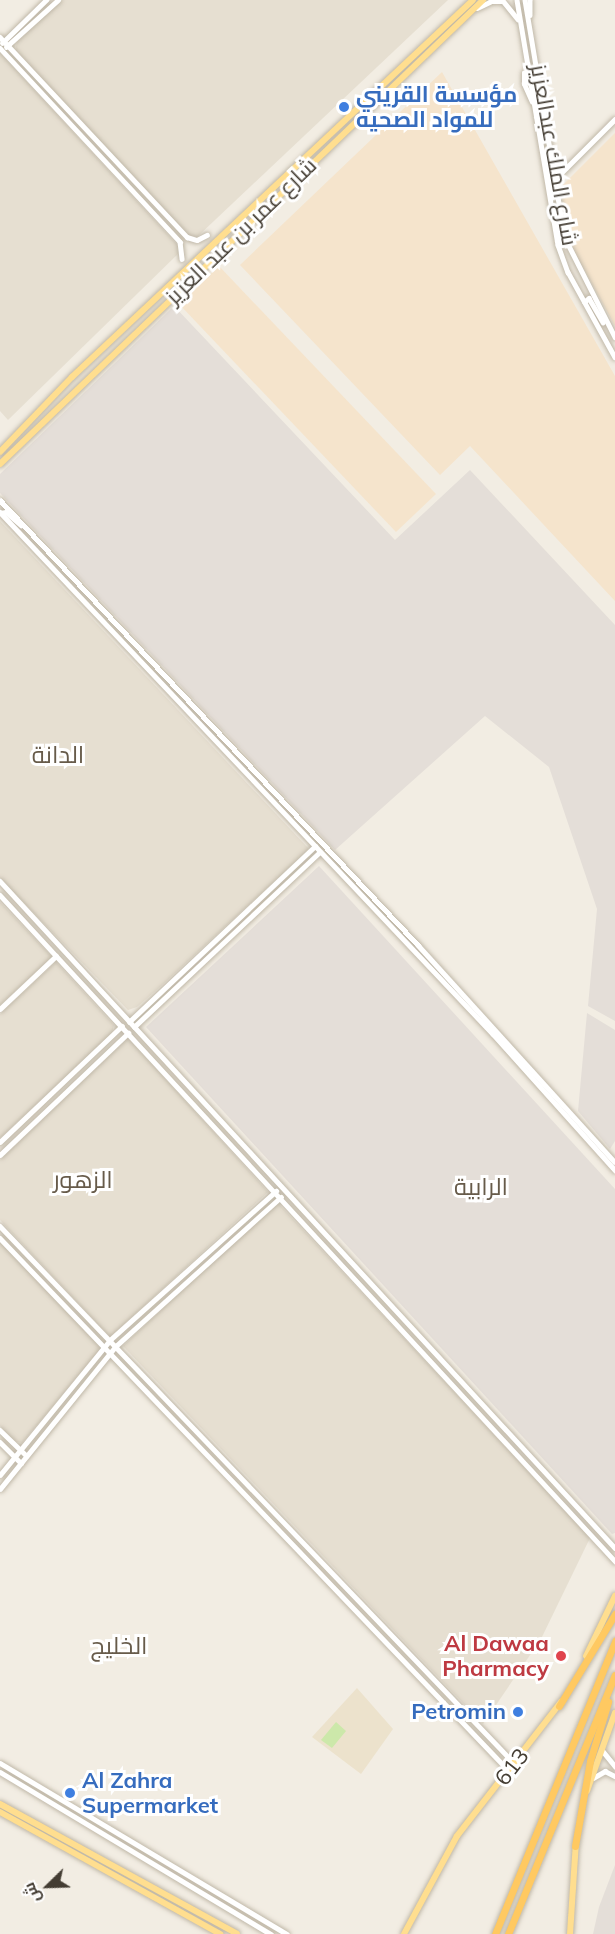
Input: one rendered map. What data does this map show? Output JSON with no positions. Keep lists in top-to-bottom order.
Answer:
{
  "streets": {
    "highway": ["613"],
    "main road": ["شارع عمر بن عبد العزيز"],
    "street": ["شارع الملك عبدالعزيز"]
  },
  "districts": [
    "الدانة",
    "الزهور",
    "الرابية",
    "الخليج"
  ],
  "places": [
    "مؤسسة القريني للمواد الصحيه",
    "Al Dawaa Pharmacy",
    "Petromin",
    "Al Zahra Supermarket"
  ],
  "north": "bottom left"
}
